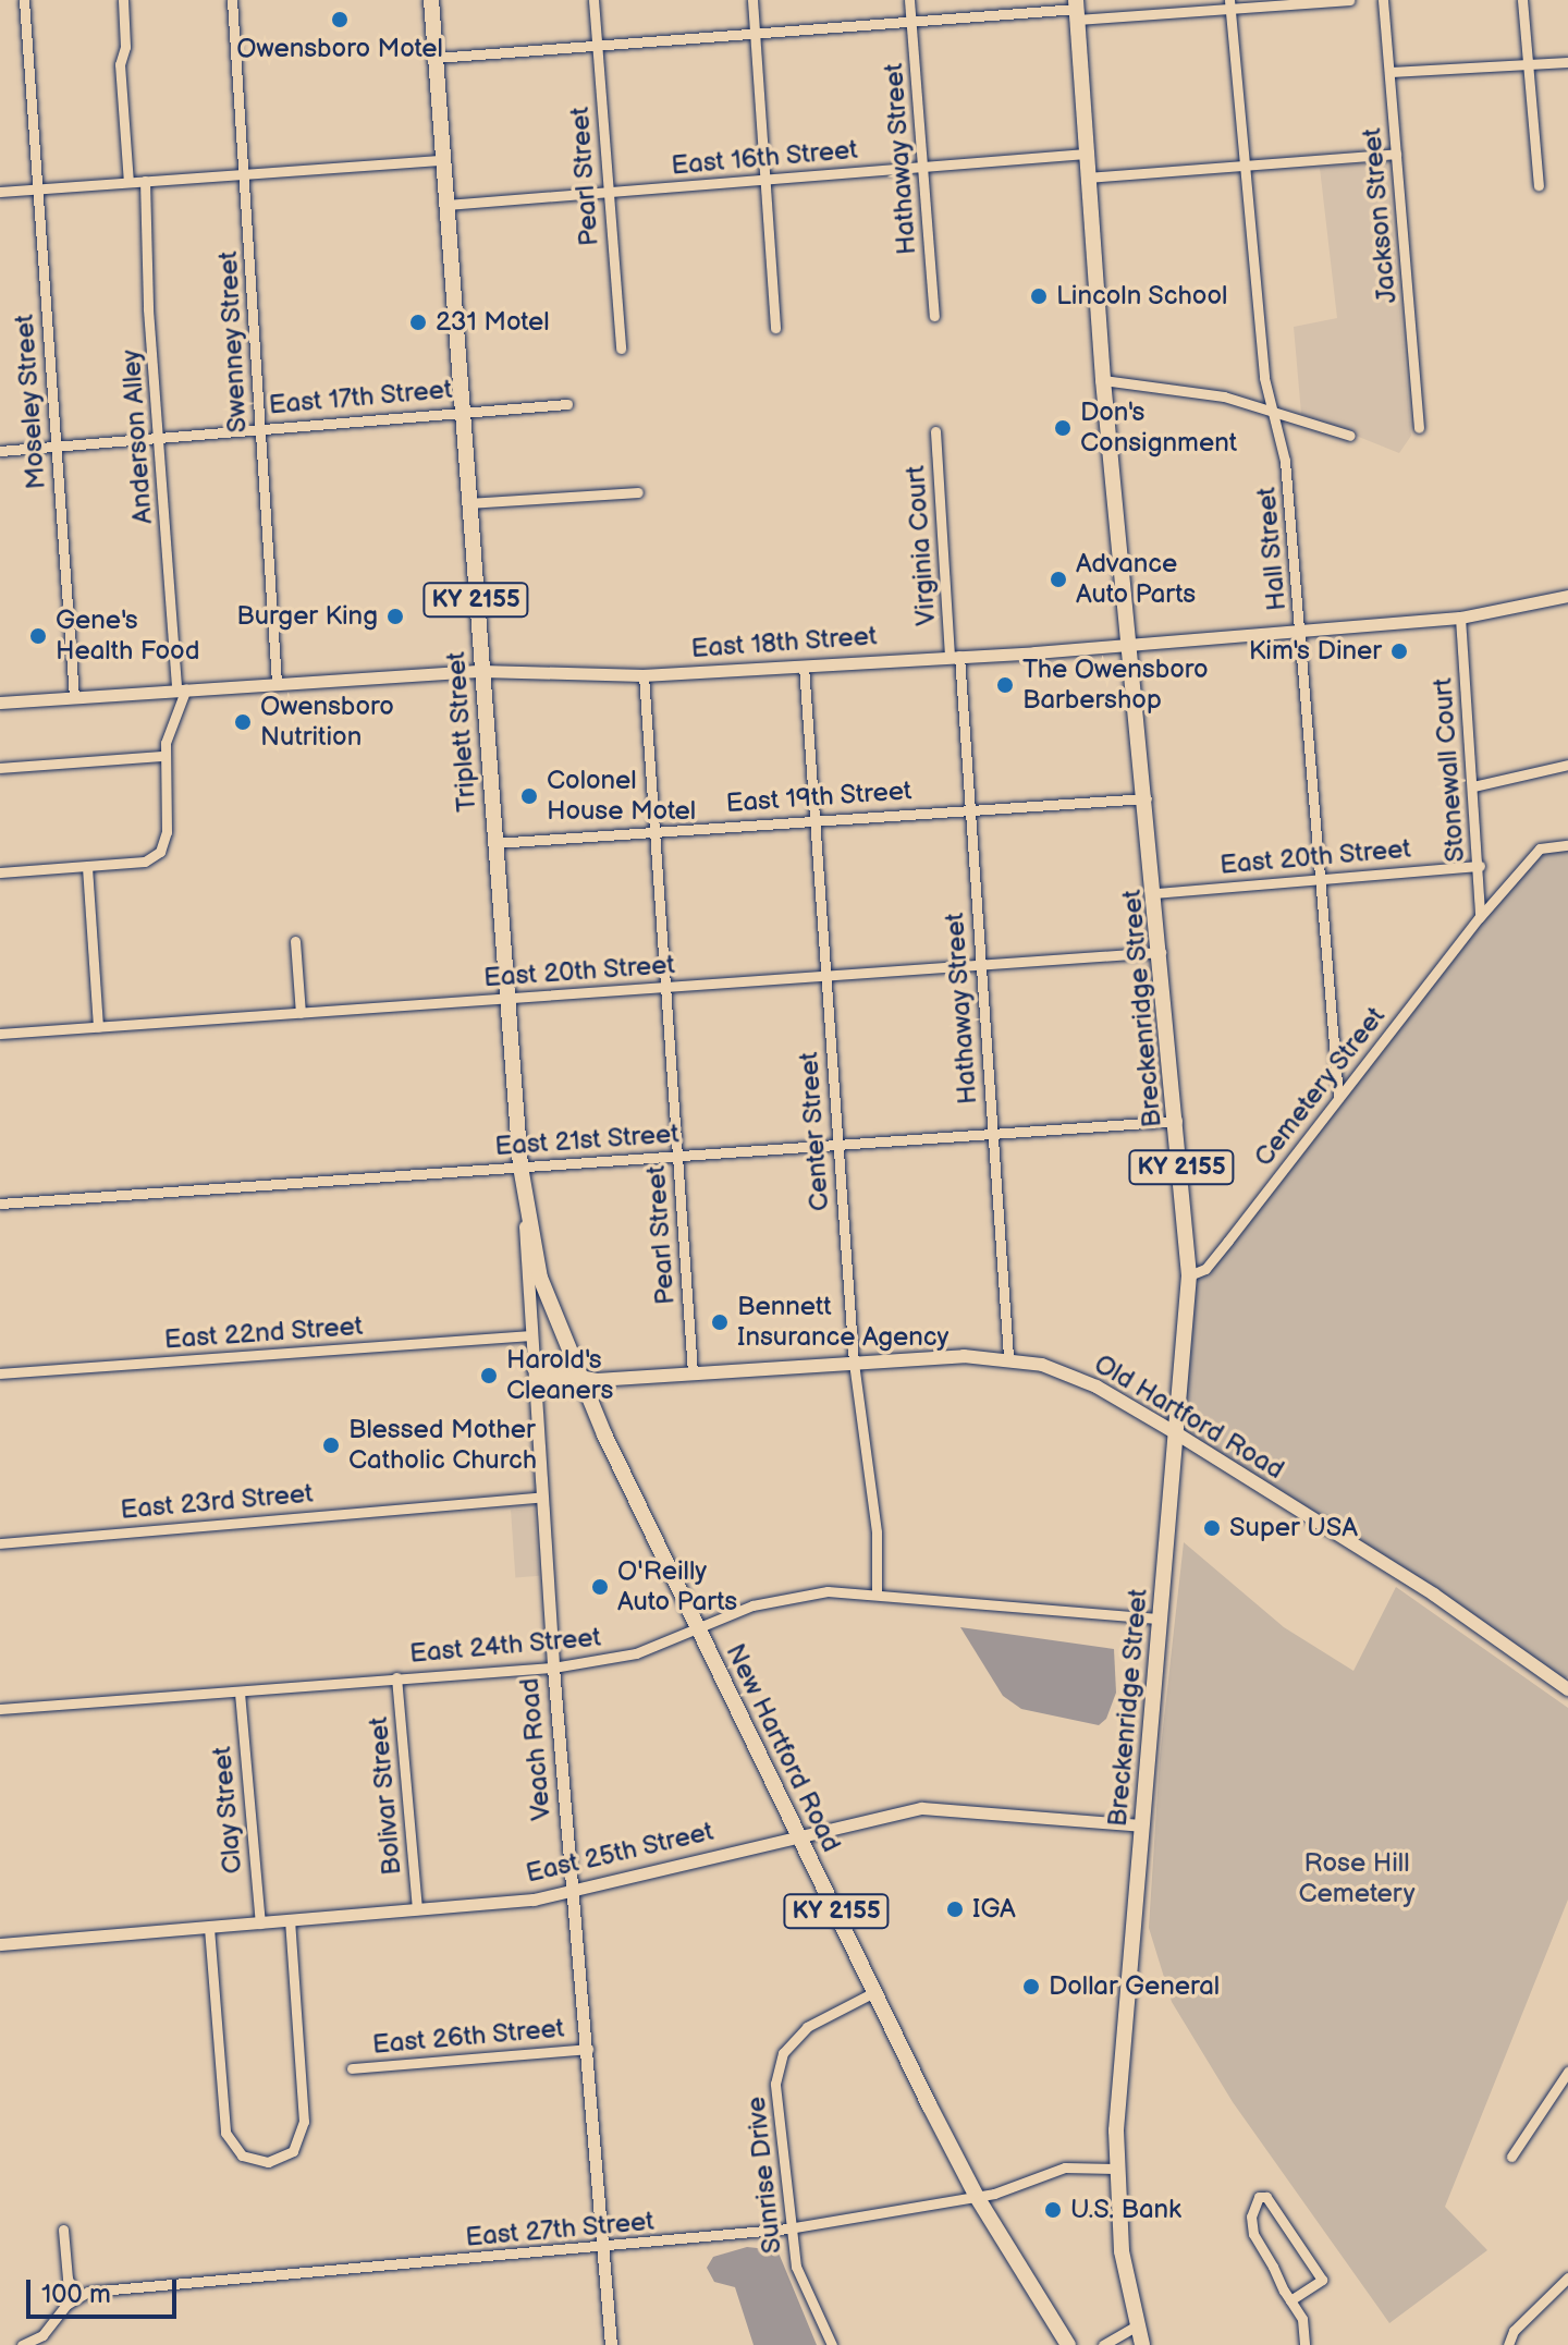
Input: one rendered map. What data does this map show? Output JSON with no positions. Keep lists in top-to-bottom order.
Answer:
{
  "streets": {
    "main road": [
      "KY 2155",
      "Triplett Street",
      "Breckenridge Street",
      "Old Hartford Road",
      "New Hartford Road"
    ],
    "street": [
      "East 16th Street",
      "Hathaway Street",
      "Pearl Street",
      "Jackson Street",
      "Swenney Street",
      "East 17th Street",
      "Moseley Street",
      "Anderson Alley",
      "Virginia Court",
      "Hall Street",
      "East 18th Street",
      "Stonewall Court",
      "East 19th Street",
      "East 20th Street",
      "Cemetery Street",
      "Center Street",
      "East 21st Street",
      "East 22nd Street",
      "East 23rd Street",
      "East 24th Street",
      "Veach Road",
      "Bolivar Street",
      "Clay Street",
      "East 25th Street",
      "East 26th Street",
      "Sunrise Drive",
      "East 27th Street"
    ]
  },
  "crossings": [
    ["East 16th Street", "Hathaway Street"],
    ["East 16th Street", "Pearl Street"],
    ["East 16th Street", "Triplett Street"],
    ["East 16th Street", "Breckenridge Street"],
    ["Hathaway Street", "Virginia Court"],
    ["Hathaway Street", "East 18th Street"],
    ["Hathaway Street", "East 19th Street"],
    ["Hathaway Street", "East 20th Street"],
    ["Hathaway Street", "East 21st Street"],
    ["Hathaway Street", "Old Hartford Road"],
    ["Pearl Street", "East 18th Street"],
    ["Pearl Street", "East 19th Street"],
    ["Pearl Street", "East 20th Street"],
    ["Pearl Street", "East 21st Street"],
    ["Pearl Street", "Old Hartford Road"],
    ["Swenney Street", "East 17th Street"],
    ["Swenney Street", "East 18th Street"],
    ["East 17th Street", "Moseley Street"],
    ["East 17th Street", "Anderson Alley"],
    ["East 17th Street", "Triplett Street"],
    ["Moseley Street", "East 18th Street"],
    ["Anderson Alley", "East 18th Street"],
    ["Virginia Court", "East 18th Street"],
    ["Hall Street", "East 18th Street"],
    ["Hall Street", "East 20th Street"],
    ["Hall Street", "Cemetery Street"],
    ["KY 2155", "Breckenridge Street"],
    ["East 18th Street", "Triplett Street"],
    ["East 18th Street", "Stonewall Court"],
    ["East 18th Street", "Breckenridge Street"],
    ["East 18th Street", "Center Street"],
    ["Triplett Street", "East 19th Street"],
    ["Triplett Street", "East 20th Street"],
    ["Triplett Street", "East 21st Street"],
    ["Triplett Street", "New Hartford Road"],
    ["Triplett Street", "Veach Road"],
    ["Stonewall Court", "East 20th Street"],
    ["Stonewall Court", "Cemetery Street"],
    ["East 19th Street", "Breckenridge Street"],
    ["East 19th Street", "Center Street"],
    ["East 20th Street", "Breckenridge Street"],
    ["East 20th Street", "Center Street"],
    ["Breckenridge Street", "Cemetery Street"],
    ["Breckenridge Street", "East 21st Street"],
    ["Breckenridge Street", "Old Hartford Road"],
    ["Breckenridge Street", "East 24th Street"],
    ["Breckenridge Street", "East 25th Street"],
    ["Breckenridge Street", "East 27th Street"],
    ["Center Street", "East 21st Street"],
    ["Center Street", "Old Hartford Road"],
    ["Center Street", "East 24th Street"],
    ["East 22nd Street", "Veach Road"],
    ["Old Hartford Road", "New Hartford Road"],
    ["Old Hartford Road", "Veach Road"],
    ["East 23rd Street", "Veach Road"],
    ["East 24th Street", "New Hartford Road"],
    ["East 24th Street", "Veach Road"],
    ["East 24th Street", "Bolivar Street"],
    ["East 24th Street", "Clay Street"],
    ["New Hartford Road", "Veach Road"],
    ["New Hartford Road", "East 25th Street"],
    ["New Hartford Road", "Sunrise Drive"],
    ["New Hartford Road", "East 27th Street"],
    ["Veach Road", "East 25th Street"],
    ["Veach Road", "East 26th Street"],
    ["Veach Road", "East 27th Street"],
    ["Bolivar Street", "East 25th Street"],
    ["Clay Street", "East 25th Street"],
    ["Sunrise Drive", "East 27th Street"]
  ],
  "parks": ["Rose Hill Cemetery"],
  "places": [
    "Owensboro Motel",
    "Lincoln School",
    "231 Motel",
    "Don's Consignment",
    "Advance Auto Parts",
    "Burger King",
    "Gene's Health Food",
    "Kim's Diner",
    "The Owensboro Barbershop",
    "Owensboro Nutrition",
    "Colonel House Motel",
    "Bennett Insurance Agency",
    "Harold's Cleaners",
    "Blessed Mother Catholic Church",
    "Super USA",
    "O'Reilly Auto Parts",
    "IGA",
    "Dollar General",
    "U.S. Bank"
  ],
  "scale_bar": "100 m"
}
